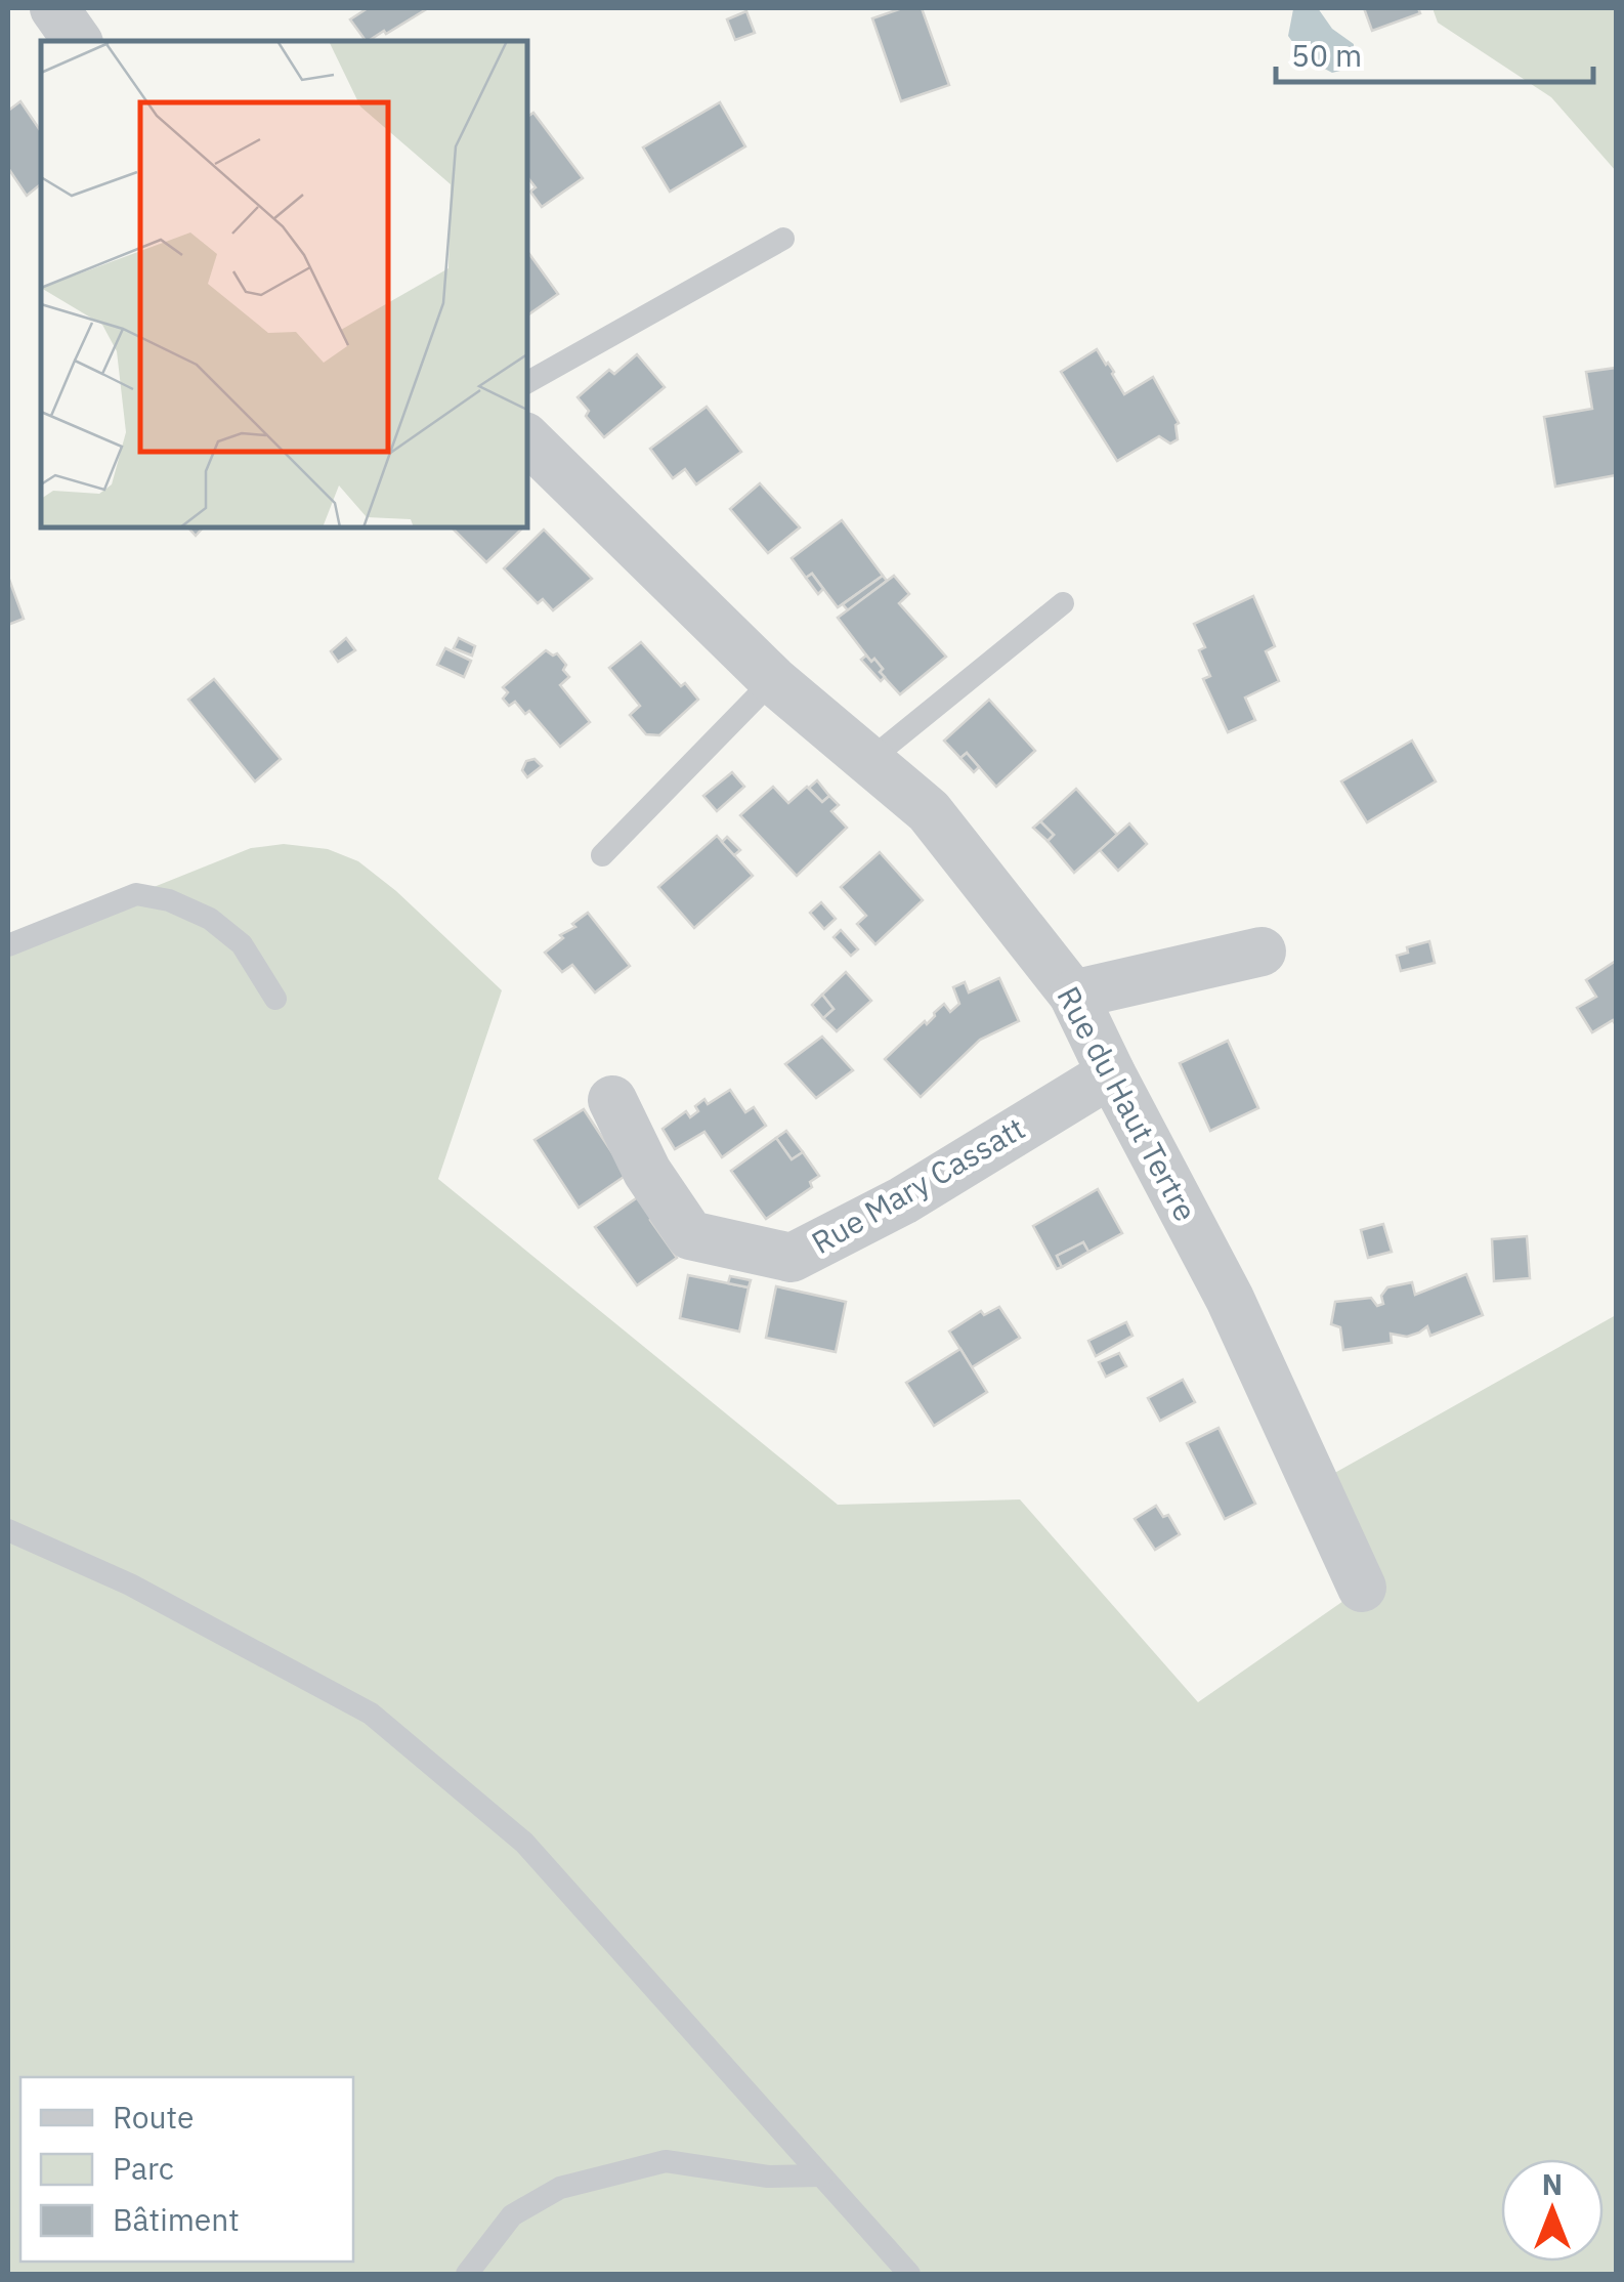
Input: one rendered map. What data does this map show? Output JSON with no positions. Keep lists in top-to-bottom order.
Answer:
{
  "streets": {
    "street": ["Rue du Haut Tertre", "Rue Mary Cassatt"]
  },
  "crossings": [
    ["Rue du Haut Tertre", "Rue Mary Cassatt"]
  ],
  "legend": ["Route", "Parc", "Bâtiment"],
  "scale_bar": "50 m",
  "north": "top"
}
